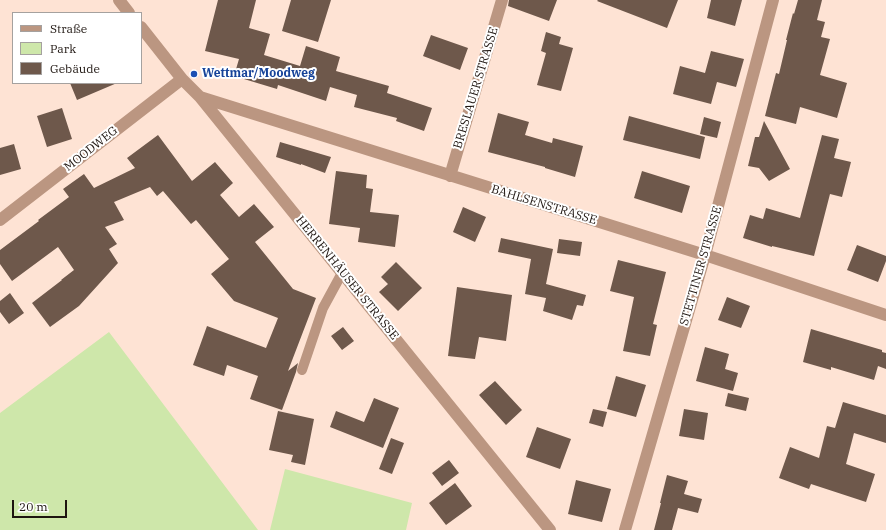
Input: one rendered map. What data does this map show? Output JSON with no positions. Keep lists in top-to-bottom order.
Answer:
{
  "streets": {
    "street": [
      "BRESLAUER STRASSE",
      "MOODWEG",
      "BAHLSENSTRASSE",
      "STETTINER STRASSE",
      "HERRENHÄUSER STRASSE"
    ]
  },
  "crossings": [
    ["BRESLAUER STRASSE", "BAHLSENSTRASSE"],
    ["MOODWEG", "HERRENHÄUSER STRASSE"],
    ["BAHLSENSTRASSE", "STETTINER STRASSE"],
    ["BAHLSENSTRASSE", "HERRENHÄUSER STRASSE"]
  ],
  "places": ["Wettmar/Moodweg"],
  "legend": ["Straße", "Park", "Gebäude"],
  "scale_bar": "20 m"
}
